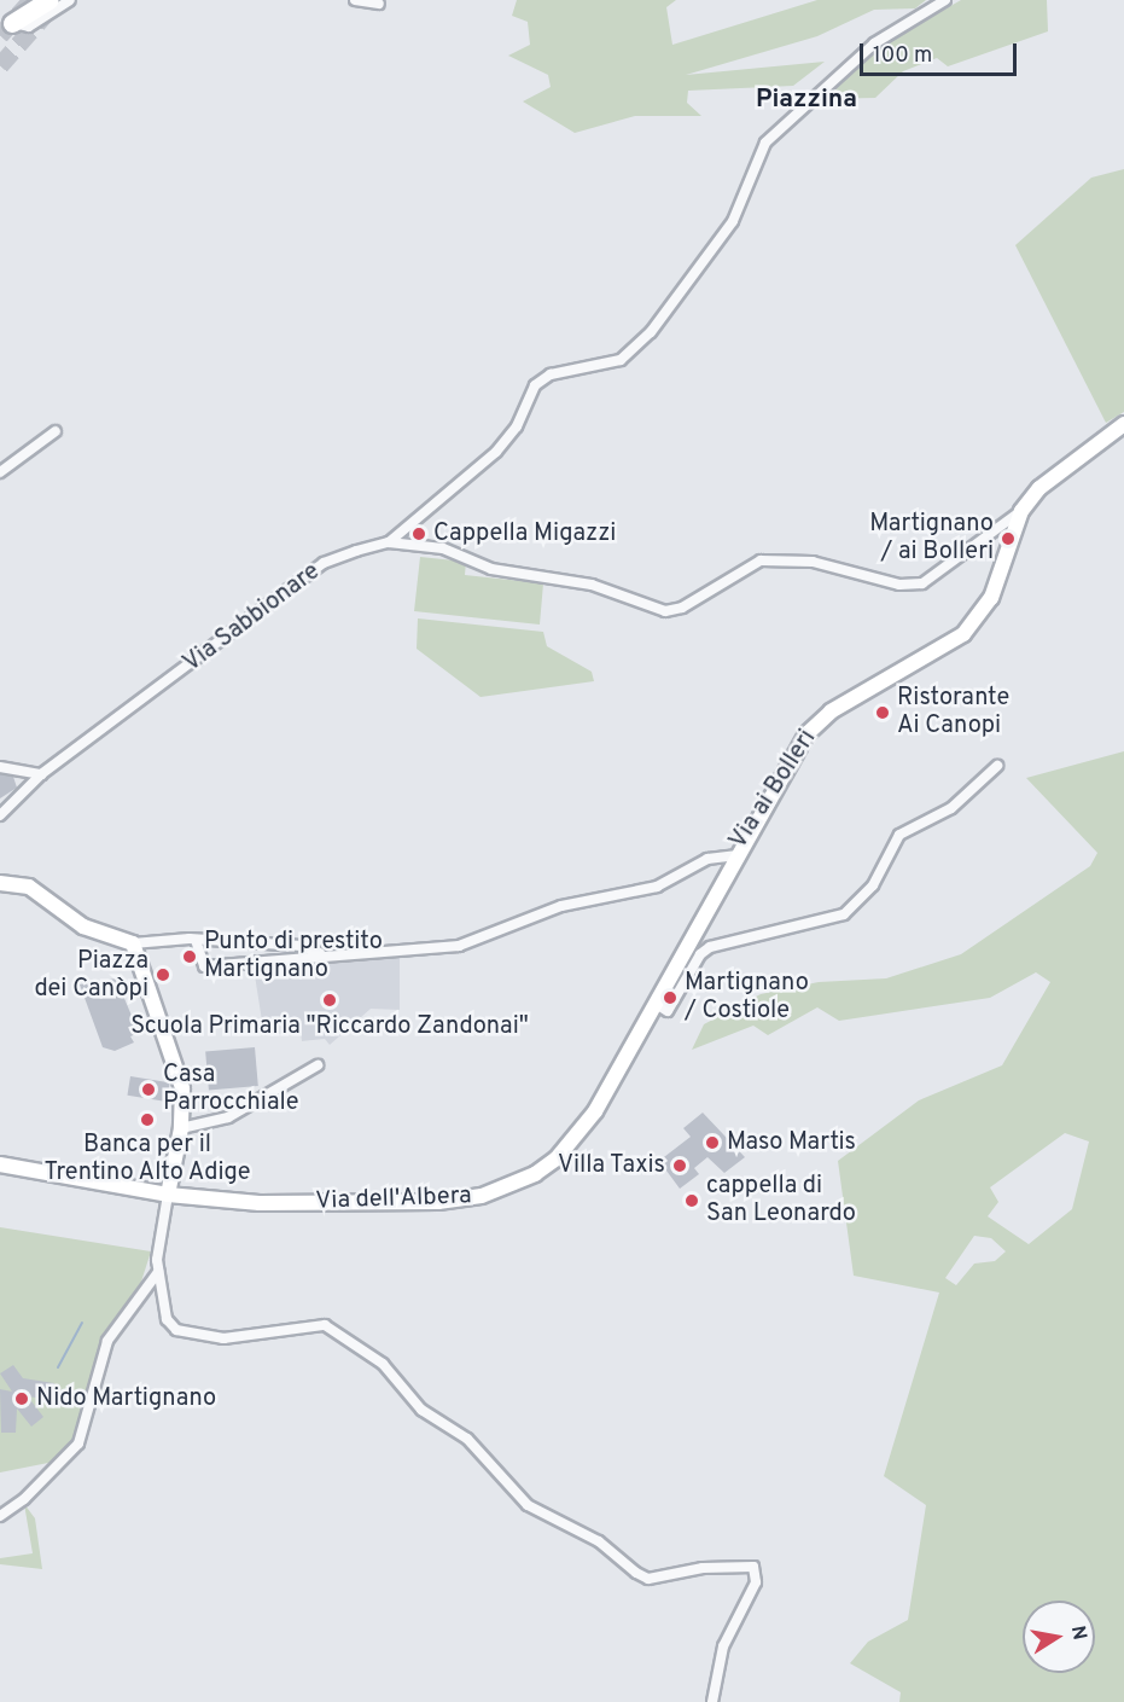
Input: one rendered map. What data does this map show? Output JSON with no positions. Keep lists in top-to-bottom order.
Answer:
{
  "streets": {
    "street": ["Via Sabbionare", "Via ai Bolleri", "Via dell'Albera"]
  },
  "crossings": [
    ["Via Sabbionare", "Via ai Bolleri"],
    ["Via ai Bolleri", "Via dell'Albera"]
  ],
  "districts": ["Piazzina"],
  "places": [
    "Cappella Migazzi",
    "Martignano / ai Bolleri",
    "Ristorante Ai Canopi",
    "Punto di prestito Martignano",
    "Piazza dei Canòpi",
    "Martignano / Costiole",
    "Scuola Primaria \"Riccardo Zandonai\"",
    "Casa Parrocchiale",
    "Banca per il Trentino Alto Adige",
    "Maso Martis",
    "Villa Taxis",
    "cappella di San Leonardo",
    "Nido Martignano"
  ],
  "scale_bar": "100 m",
  "north": "right"
}
